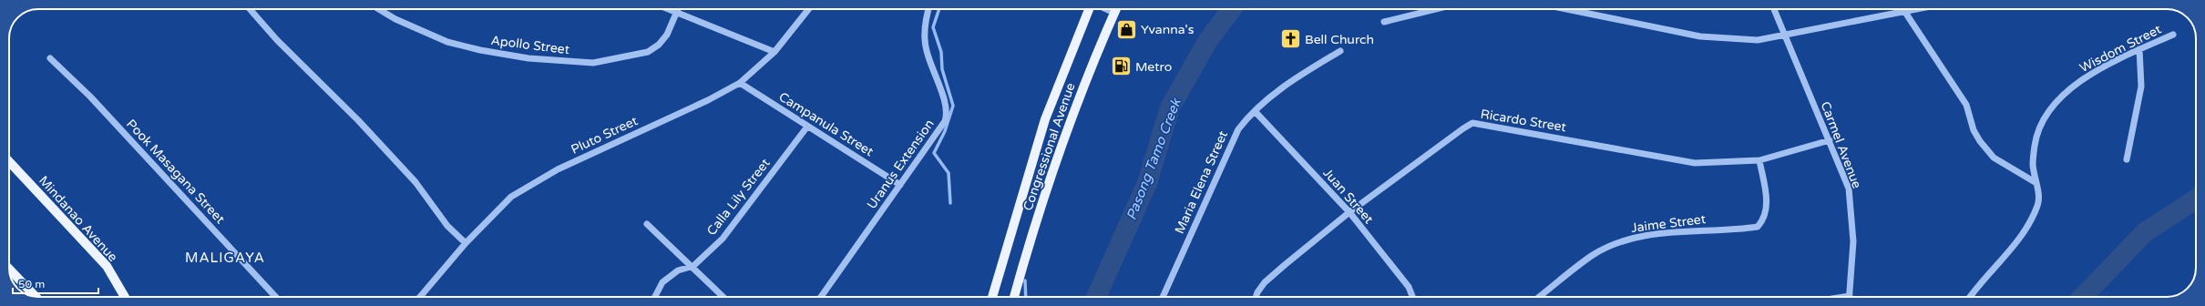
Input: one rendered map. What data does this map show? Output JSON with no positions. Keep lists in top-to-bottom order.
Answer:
{
  "streets": {
    "main road": ["Congressional Avenue", "Mindanao Avenue"],
    "street": [
      "Apollo Street",
      "Wisdom Street",
      "Ricardo Street",
      "Campanula Street",
      "Pluto Street",
      "Carmel Avenue",
      "Uranus Extension",
      "Pook Masagana Street",
      "Maria Elena Street",
      "Juan Street",
      "Calla Lily Street",
      "Jaime Street"
    ]
  },
  "crossings": [
    ["Ricardo Street", "Carmel Avenue"],
    ["Ricardo Street", "Juan Street"],
    ["Ricardo Street", "Jaime Street"],
    ["Campanula Street", "Pluto Street"],
    ["Campanula Street", "Uranus Extension"],
    ["Campanula Street", "Calla Lily Street"],
    ["Maria Elena Street", "Juan Street"]
  ],
  "districts": ["MALIGAYA"],
  "water": ["Pasong Tamo Creek"],
  "places": {
    "shop": ["Yvanna's"],
    "church": ["Bell Church"],
    "fuel station": ["Metro"]
  },
  "scale_bar": "50 m"
}
